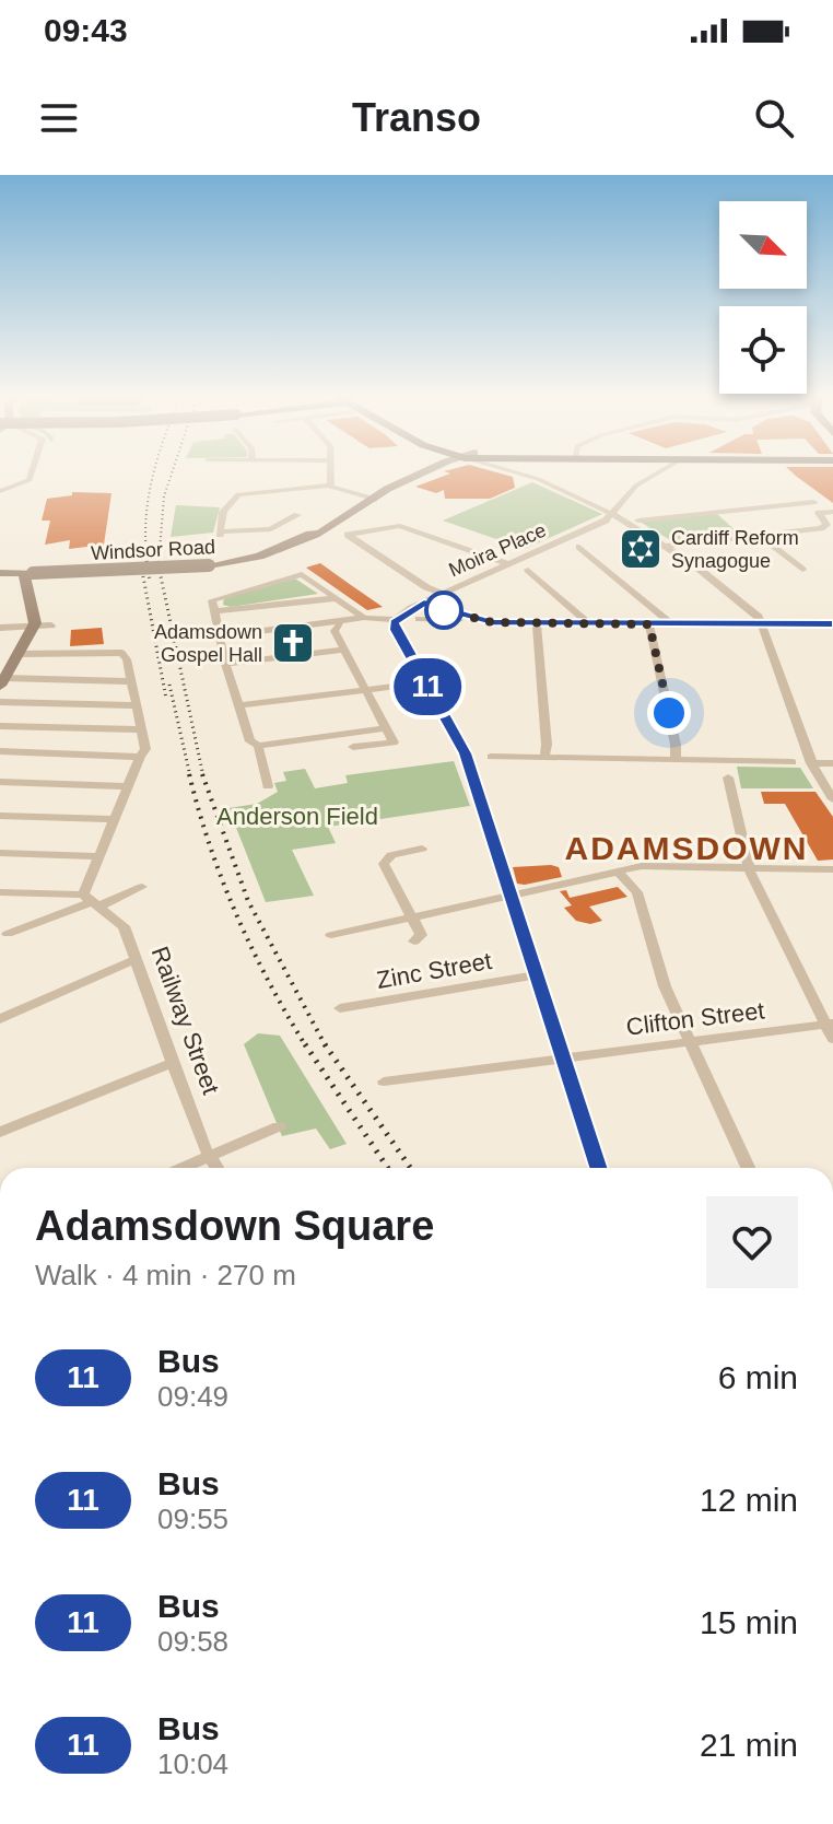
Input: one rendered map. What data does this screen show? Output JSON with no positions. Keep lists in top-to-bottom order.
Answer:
{
  "streets": {
    "street": [
      "Windsor Road",
      "Moira Place",
      "Zinc Street",
      "Clifton Street",
      "Railway Street"
    ]
  },
  "districts": ["ADAMSDOWN"],
  "parks": ["Anderson Field"],
  "places": {
    "synagogue": ["Cardiff Reform Synagogue"],
    "church": ["Adamsdown Gospel Hall"]
  },
  "lines": ["bus line 11"],
  "north": "bottom right",
  "page": {
    "status": "09:43",
    "header": "Transo",
    "on_map": "11",
    "heading": ["Adamsdown Square", "Walk · 4 min · 270 m"],
    "list": [
      {
        "mark": "11",
        "name": "Bus",
        "note": "09:49",
        "value": "6 min"
      },
      {
        "mark": "11",
        "name": "Bus",
        "note": "09:55",
        "value": "12 min"
      },
      {
        "mark": "11",
        "name": "Bus",
        "note": "09:58",
        "value": "15 min"
      },
      {
        "mark": "11",
        "name": "Bus",
        "note": "10:04",
        "value": "21 min"
      }
    ]
  }
}
